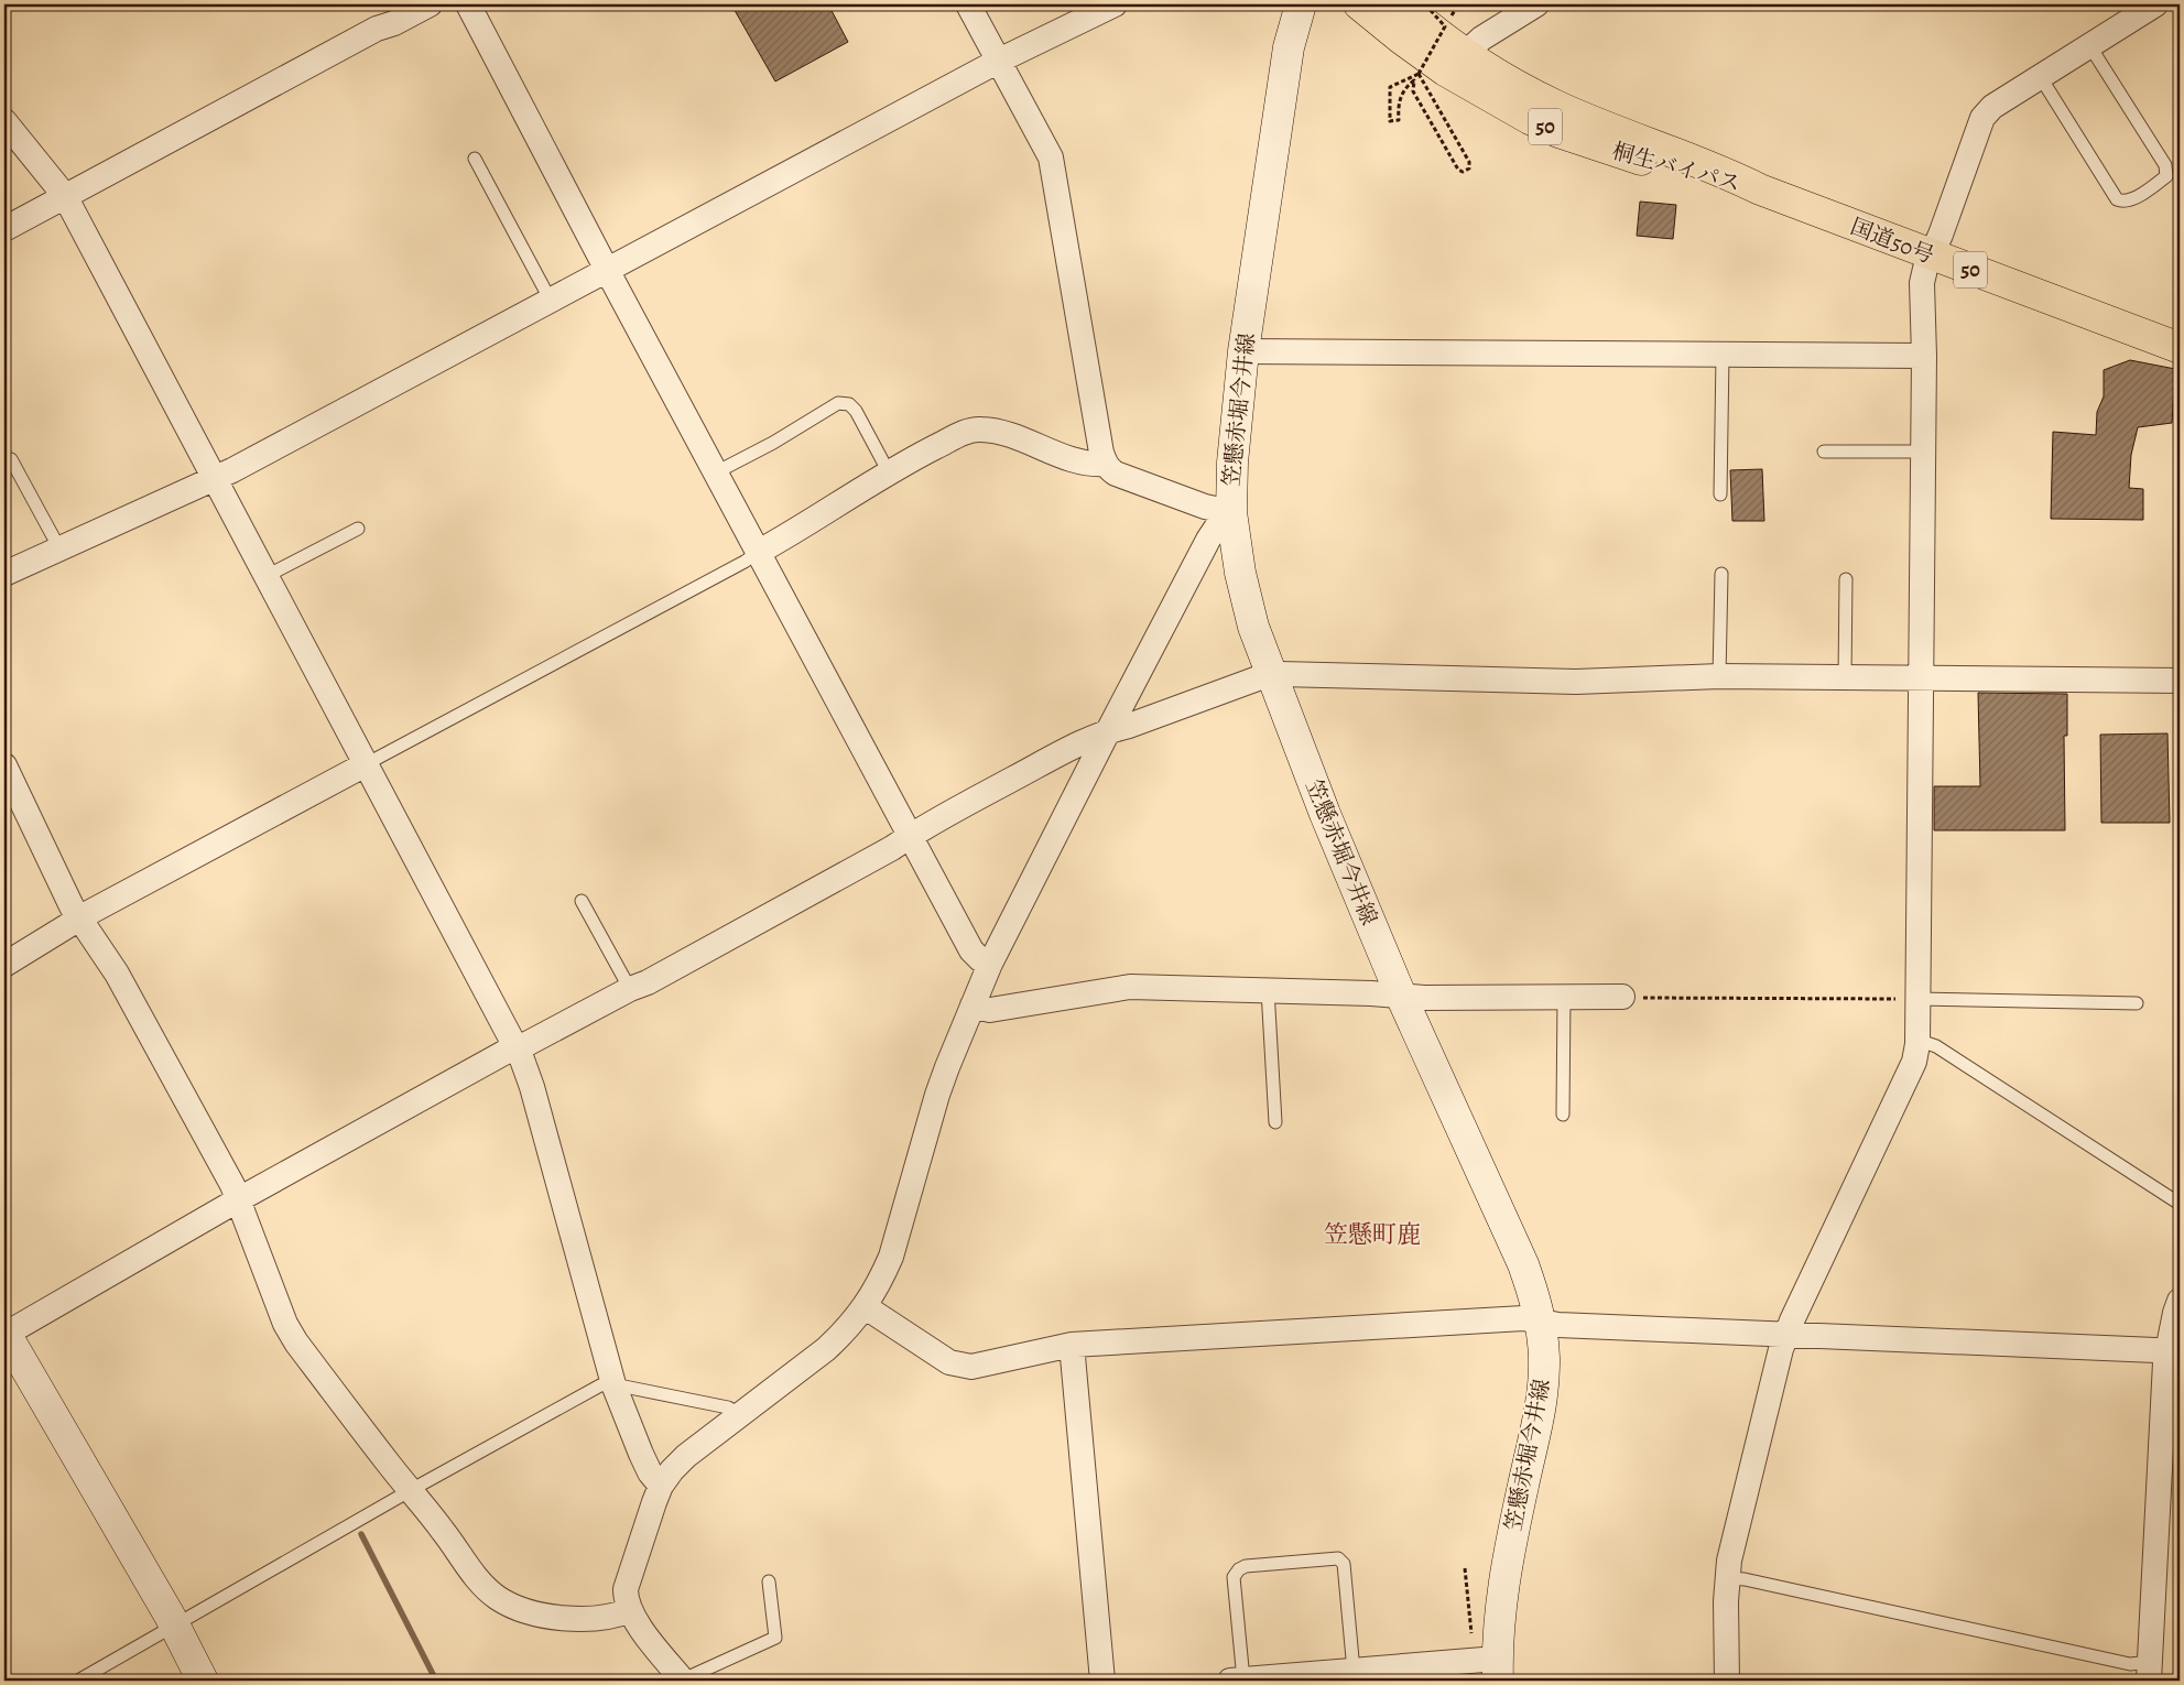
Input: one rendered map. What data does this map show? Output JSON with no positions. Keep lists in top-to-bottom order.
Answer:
{
  "streets": {
    "highway": ["50", "桐生バイパス", "国道50号"],
    "main road": ["笠懸赤堀今井線"]
  },
  "crossings": [
    ["桐生バイパス", "国道50号"]
  ],
  "districts": ["笠懸町鹿"]
}
